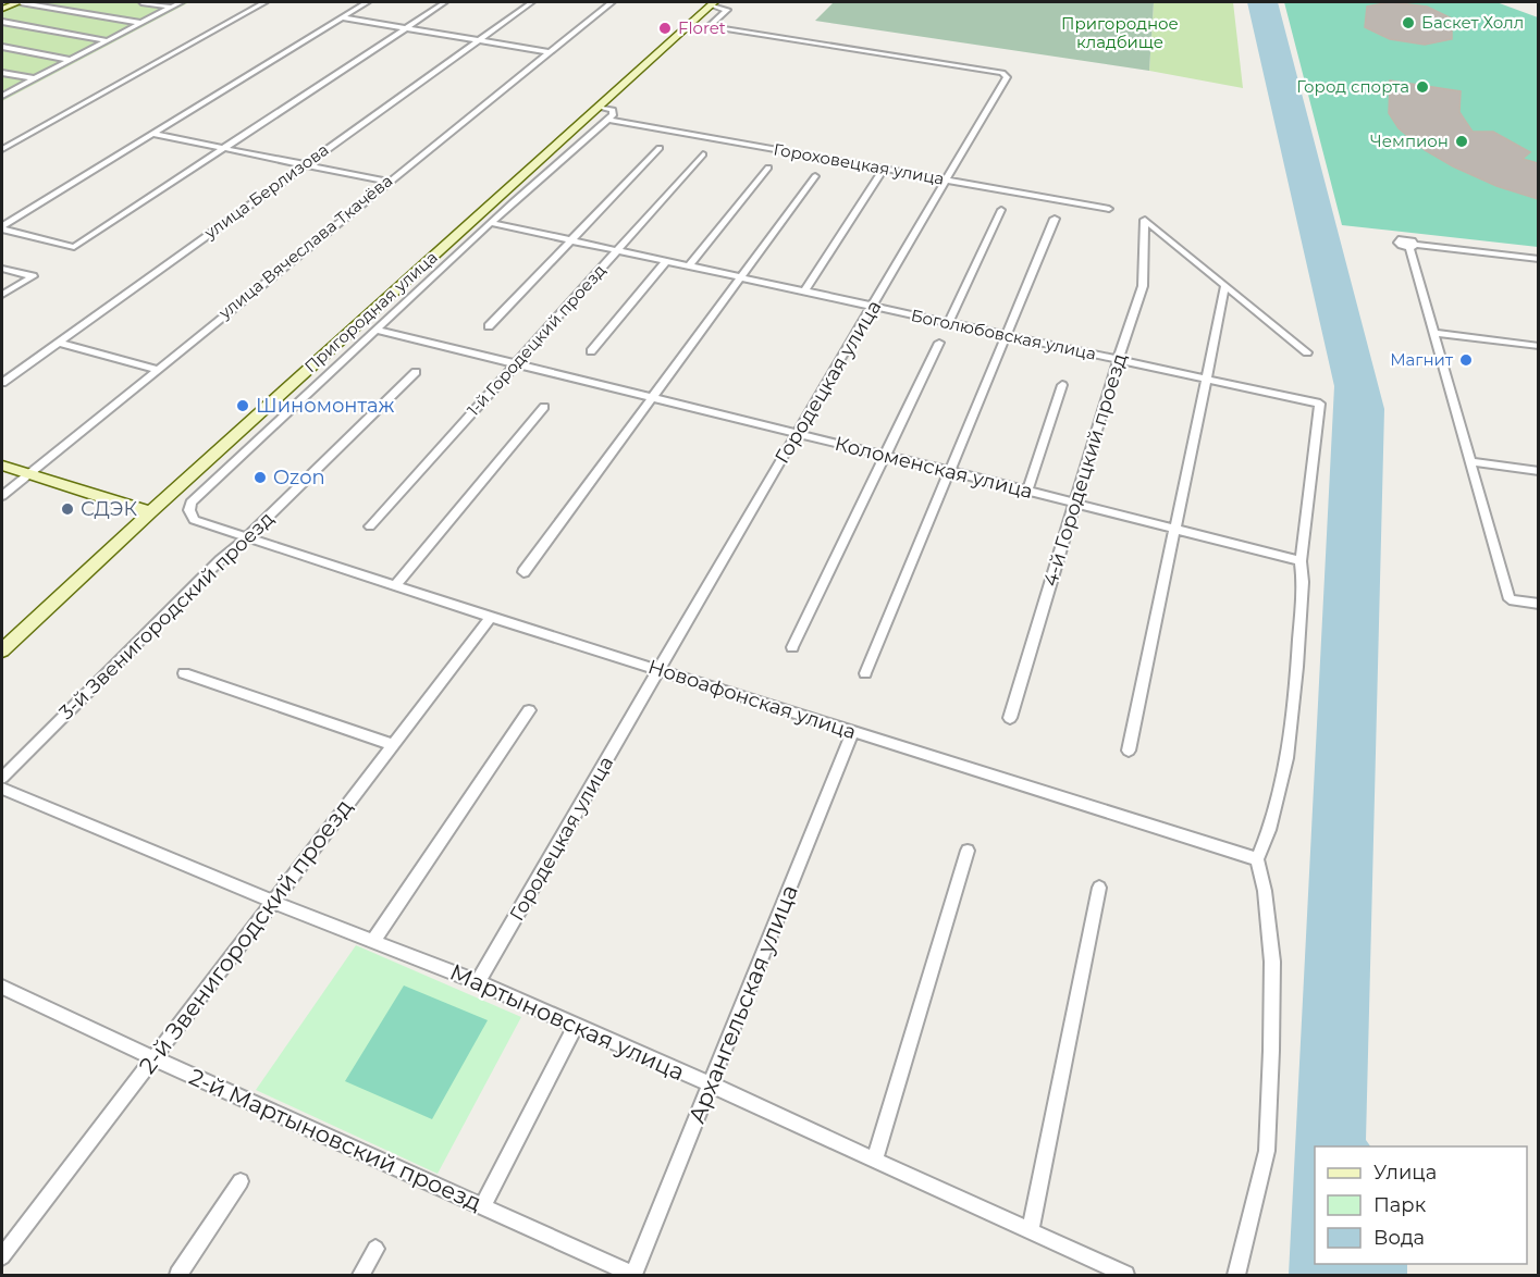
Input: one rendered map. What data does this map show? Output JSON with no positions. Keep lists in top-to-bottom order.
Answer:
{
  "streets": {
    "street": [
      "Гороховецкая улица",
      "улица Берлизова",
      "улица Вячеслава Ткачёва",
      "Пригородная улица",
      "Боголюбовская улица",
      "1-й Городецкий проезд",
      "Городецкая улица",
      "Коломенская улица",
      "4-й Городецкий проезд",
      "3-й Звенигородский проезд",
      "Новоафонская улица",
      "2-й Звенигородский проезд",
      "Архангельская улица",
      "Мартыновская улица",
      "2-й Мартыновский проезд"
    ]
  },
  "crossings": [
    ["Гороховецкая улица", "Городецкая улица"],
    ["Пригородная улица", "Городецкая улица"],
    ["Боголюбовская улица", "1-й Городецкий проезд"],
    ["Боголюбовская улица", "Городецкая улица"],
    ["Боголюбовская улица", "Коломенская улица"],
    ["Боголюбовская улица", "4-й Городецкий проезд"],
    ["1-й Городецкий проезд", "Коломенская улица"],
    ["Городецкая улица", "Коломенская улица"],
    ["Городецкая улица", "Новоафонская улица"],
    ["Городецкая улица", "Мартыновская улица"],
    ["Коломенская улица", "4-й Городецкий проезд"],
    ["3-й Звенигородский проезд", "Новоафонская улица"],
    ["Новоафонская улица", "2-й Звенигородский проезд"],
    ["Новоафонская улица", "Архангельская улица"],
    ["2-й Звенигородский проезд", "Мартыновская улица"],
    ["2-й Звенигородский проезд", "2-й Мартыновский проезд"],
    ["Архангельская улица", "Мартыновская улица"],
    ["Архангельская улица", "2-й Мартыновский проезд"]
  ],
  "parks": ["Пригородное кладбище"],
  "places": [
    "Баскет Холл",
    "Floret",
    "Город спорта",
    "Чемпион",
    "Магнит",
    "Шиномонтаж",
    "Ozon",
    "СДЭК"
  ],
  "legend": ["Улица", "Парк", "Вода"]
}
